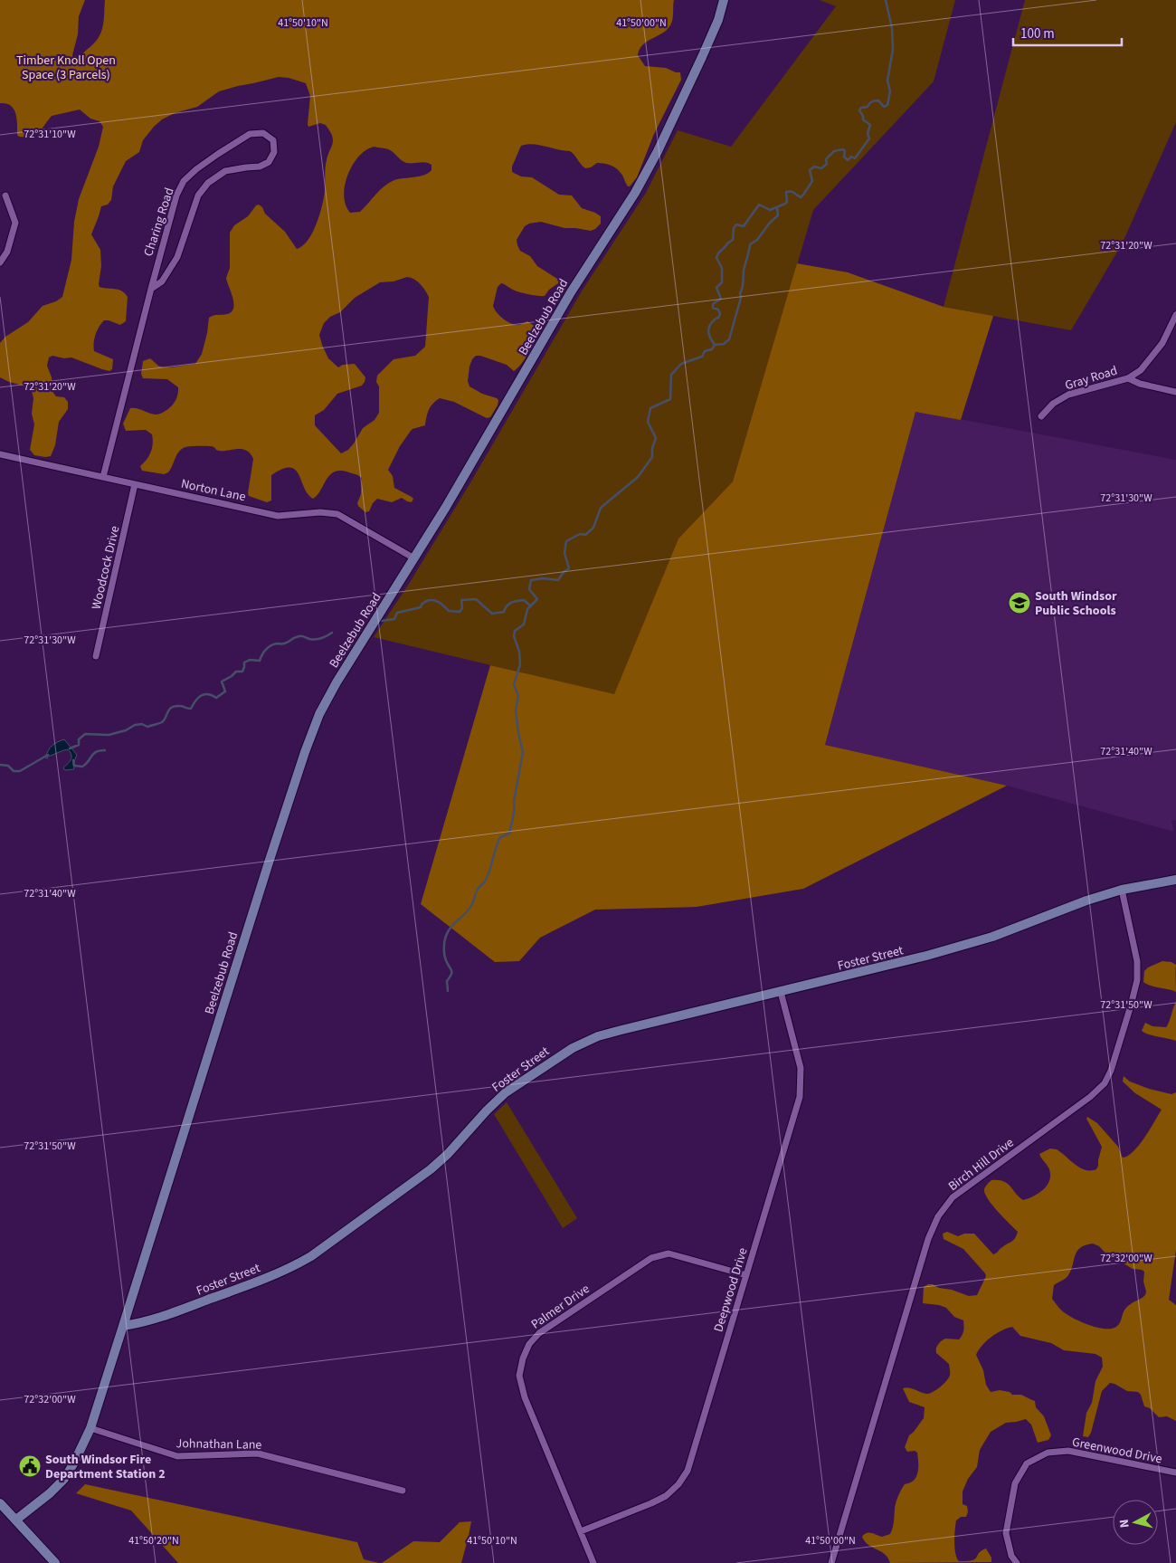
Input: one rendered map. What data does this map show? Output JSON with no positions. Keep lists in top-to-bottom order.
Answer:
{
  "streets": {
    "street": [
      "Charing Road",
      "Beelzebub Road",
      "Gray Road",
      "Norton Lane",
      "Woodcock Drive",
      "Foster Street",
      "Birch Hill Drive",
      "Deepwood Drive",
      "Palmer Drive",
      "Johnathan Lane",
      "Greenwood Drive"
    ]
  },
  "crossings": [
    ["Charing Road", "Norton Lane"],
    ["Beelzebub Road", "Norton Lane"],
    ["Beelzebub Road", "Foster Street"],
    ["Norton Lane", "Woodcock Drive"],
    ["Foster Street", "Birch Hill Drive"],
    ["Foster Street", "Deepwood Drive"],
    ["Deepwood Drive", "Palmer Drive"]
  ],
  "parks": ["Timber Knoll Open Space (3 Parcels)"],
  "places": {
    "school or university": ["South Windsor Public Schools"],
    "public building": ["South Windsor Fire Department Station 2"]
  },
  "scale_bar": "100 m",
  "north": "left",
  "coordinates": [
    "41°50'10\"N",
    "41°50'00\"N",
    "72°31'10\"W",
    "72°31'20\"W",
    "72°31'30\"W",
    "72°31'40\"W",
    "72°31'50\"W",
    "72°32'00\"W",
    "41°50'20\"N"
  ]
}
